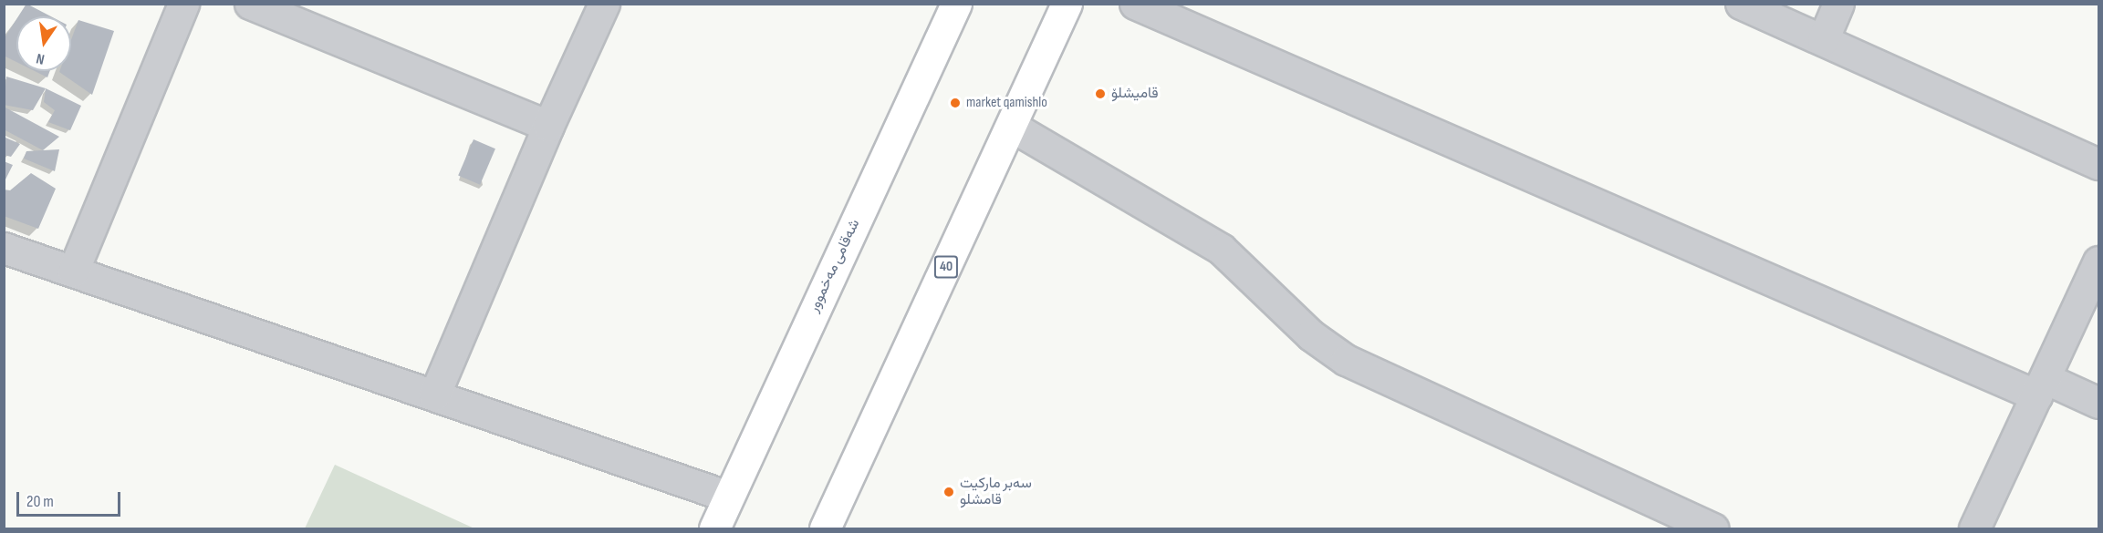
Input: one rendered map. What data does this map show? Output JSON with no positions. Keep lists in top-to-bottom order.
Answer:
{
  "streets": {
    "highway": ["شەقامی مەخموور", "40"]
  },
  "places": ["قاميشلۆ", "market qamishlo", "سەبر مارکیت قامشلو"],
  "scale_bar": "20 m",
  "north": "bottom"
}
